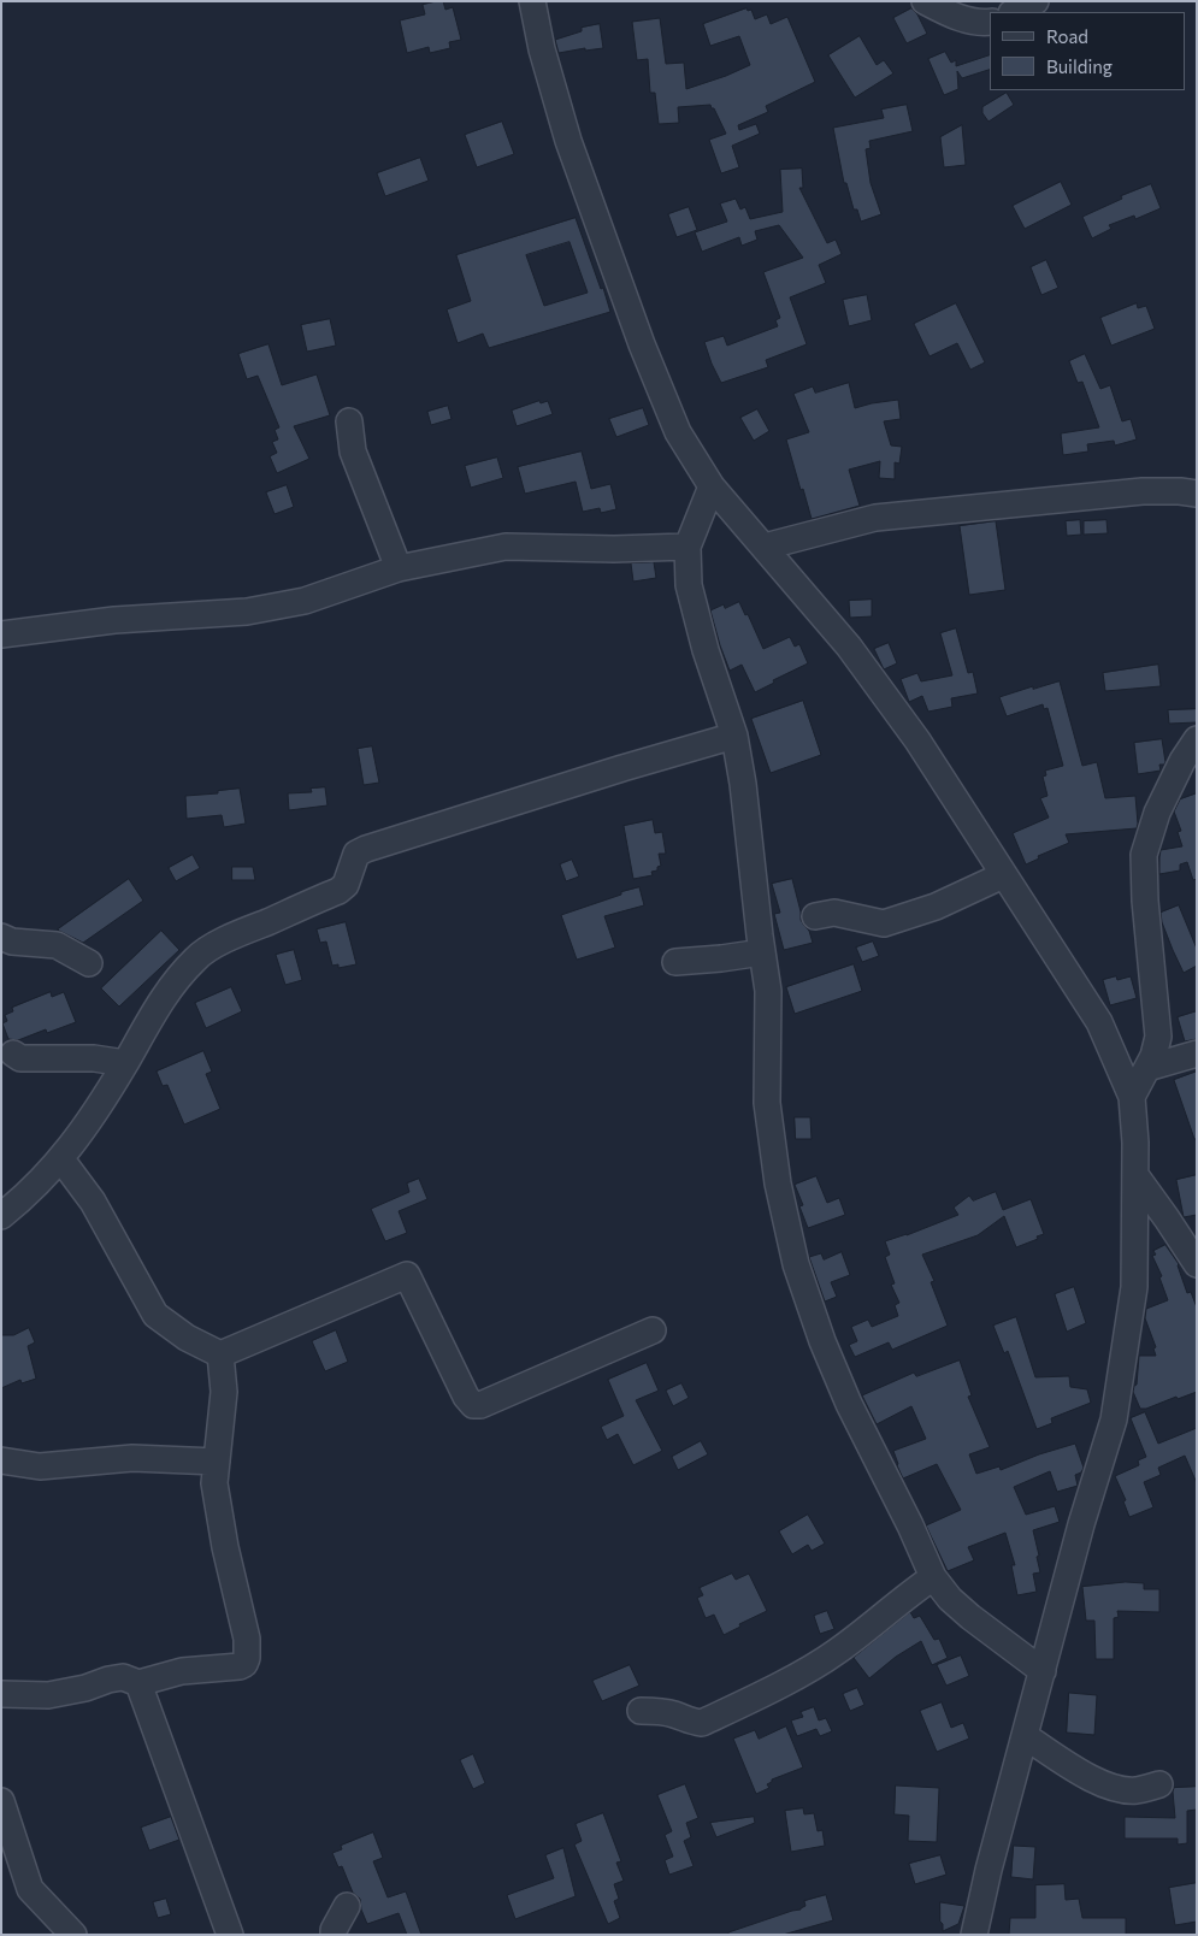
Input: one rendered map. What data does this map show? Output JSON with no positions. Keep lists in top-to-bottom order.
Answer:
{
  "legend": ["Road", "Building"]
}
